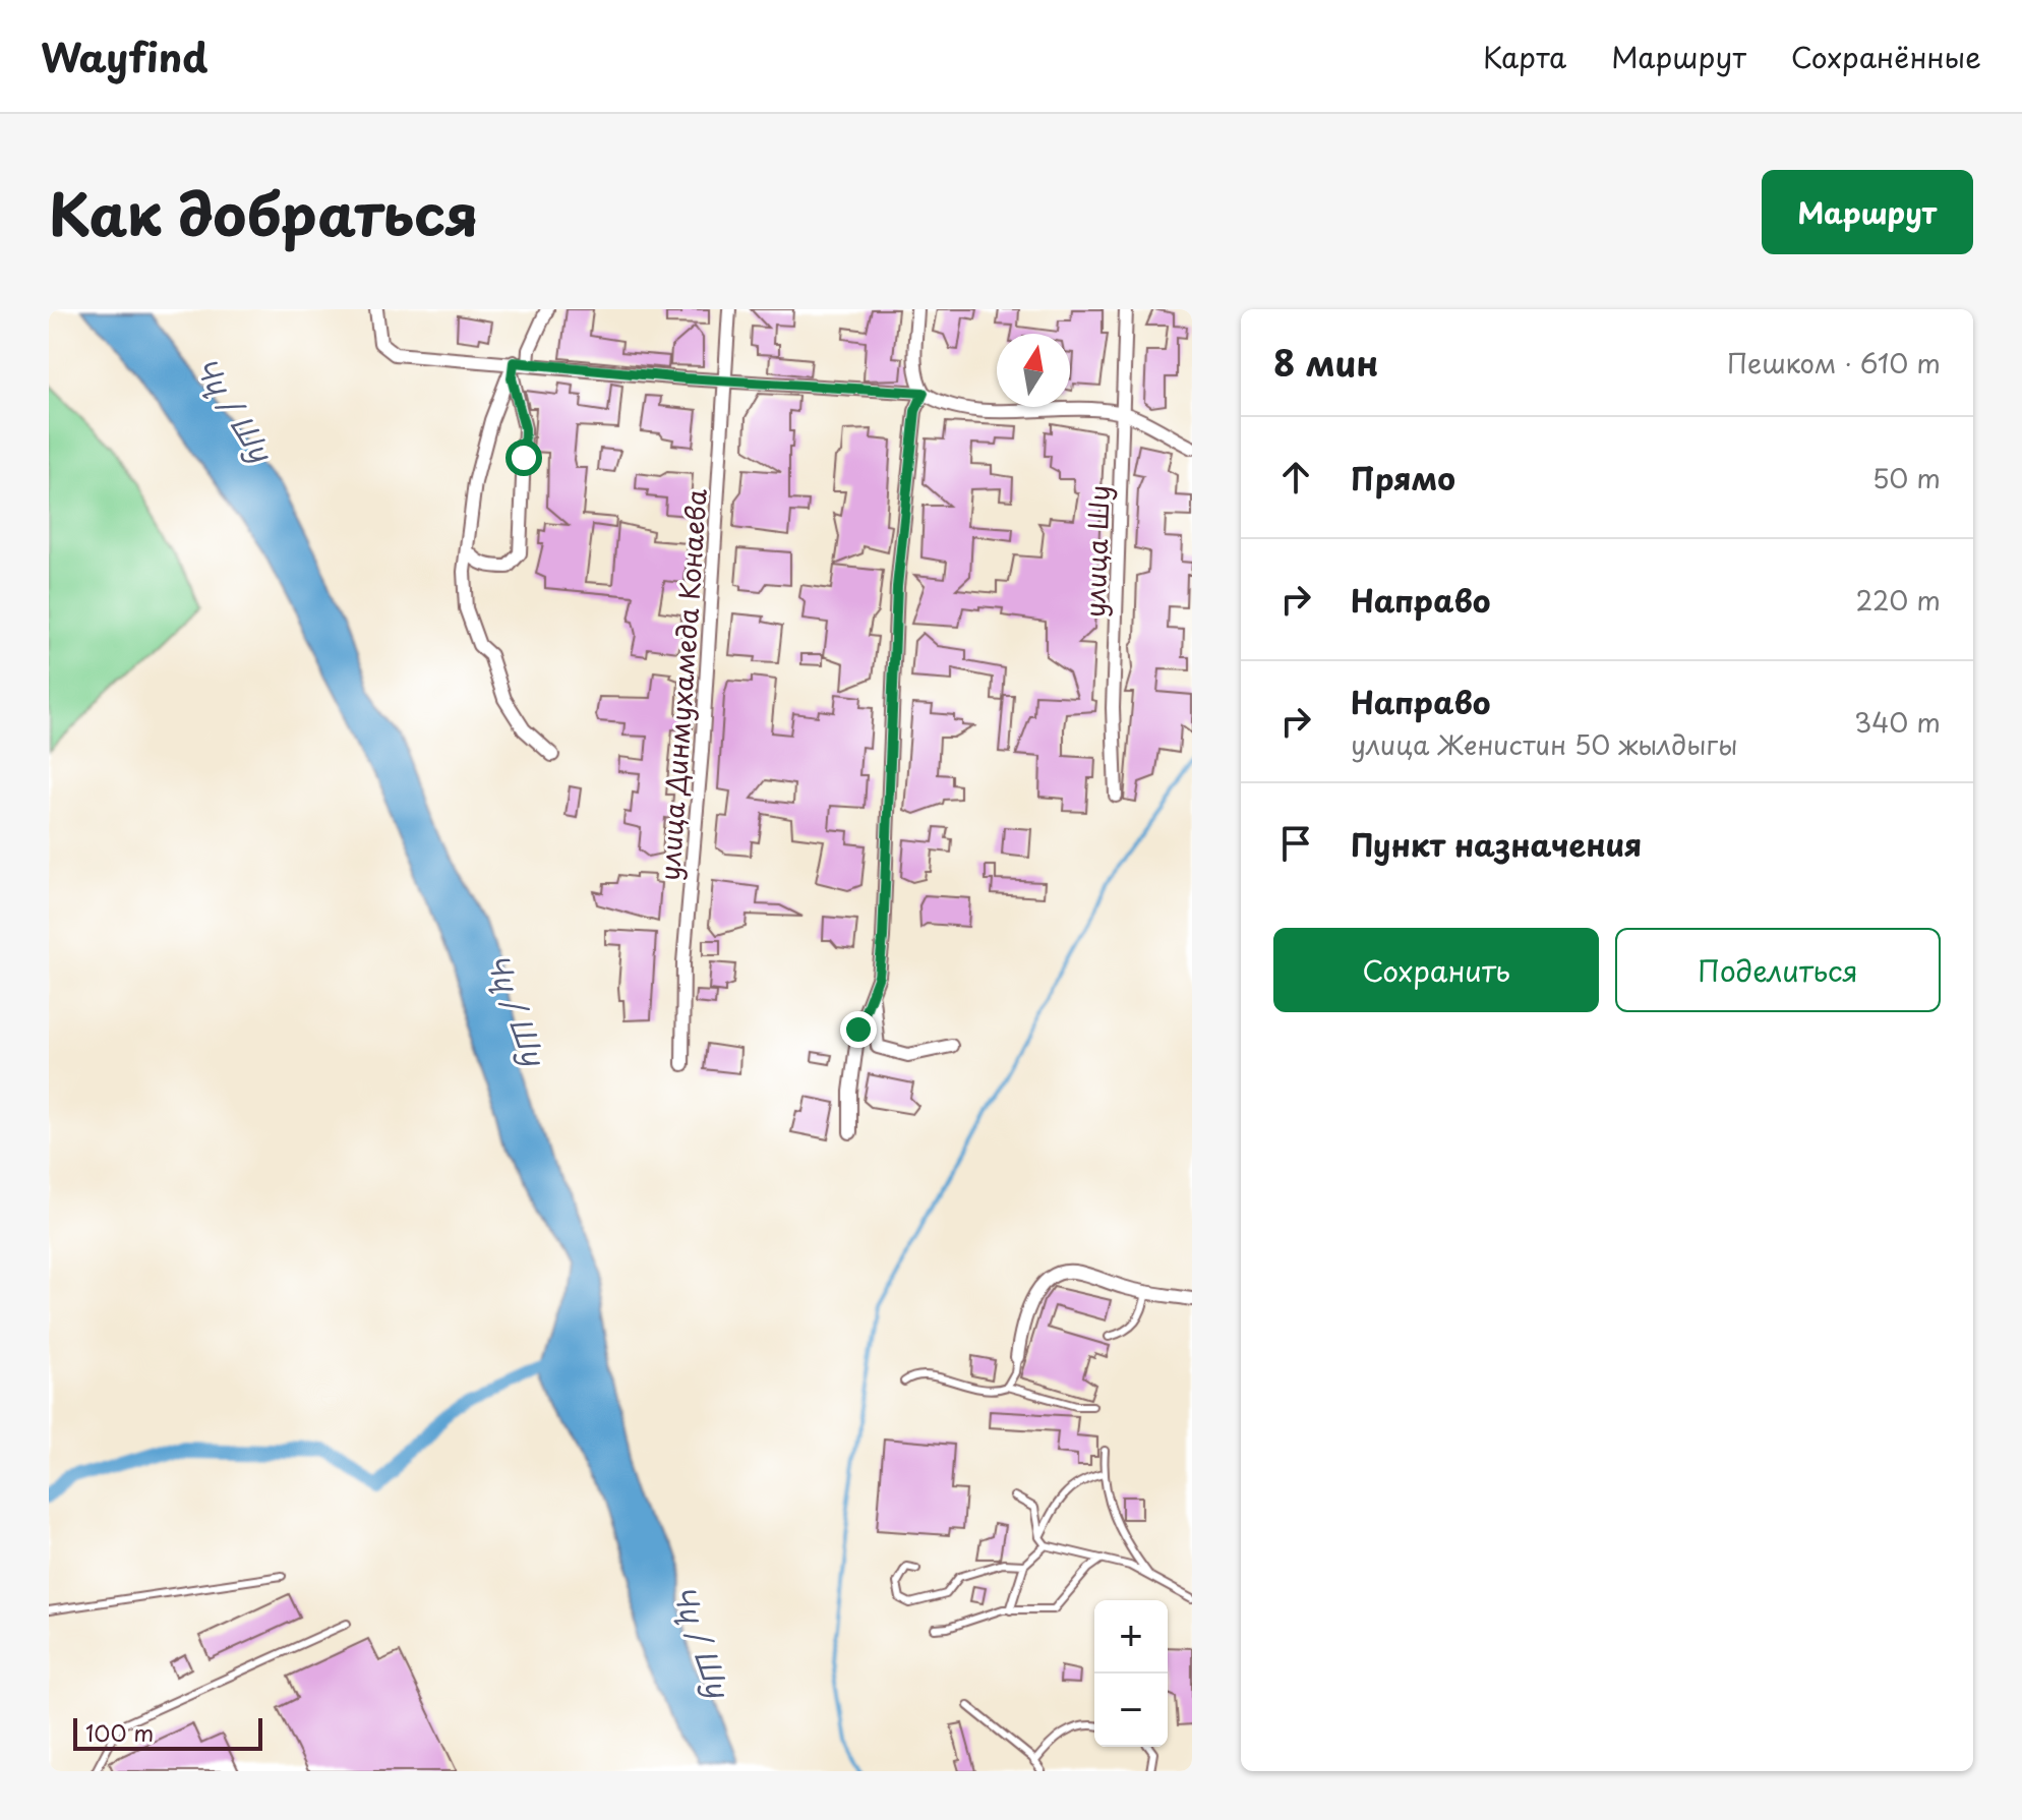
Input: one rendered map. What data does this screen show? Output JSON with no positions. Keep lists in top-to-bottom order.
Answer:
{
  "streets": {
    "street": ["улица Шу", "улица Динмухамеда Конаева"]
  },
  "water": ["Чү / Шу"],
  "scale_bar": "100 m",
  "north": "top",
  "page": {
    "header": "Wayfind",
    "nav": ["Карта", "Маршрут", "Сохранённые"],
    "title": "Как добраться",
    "buttons": [
      "Маршрут",
      ["Сохранить", "Поделиться"]
    ],
    "heading": ["8 мин", "Пешком · 610 m"],
    "list": [
      ["Прямо", "50 m"],
      ["Направо", "220 m"],
      ["Направо", "улица Женистин 50 жылдыгы", "340 m"],
      "Пункт назначения"
    ],
    "map_buttons": ["+", "−"],
    "scale": "100 m"
  }
}
